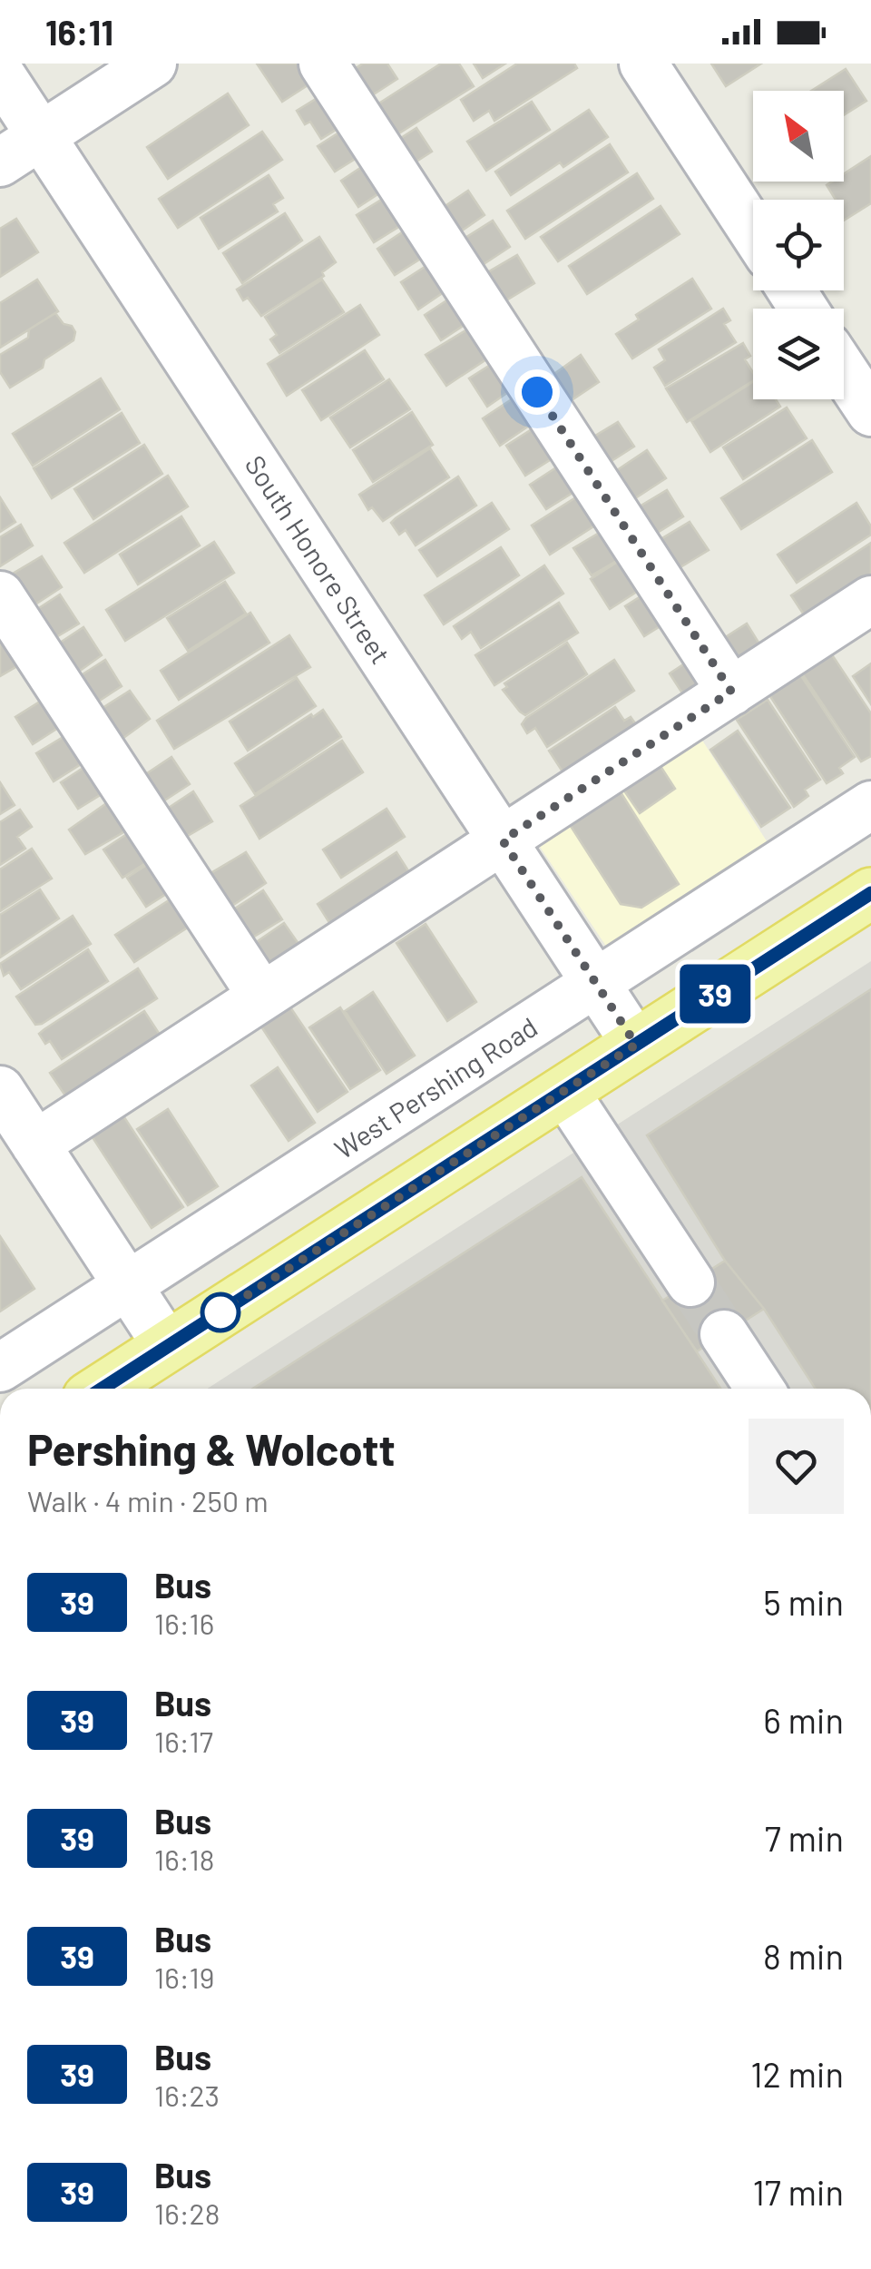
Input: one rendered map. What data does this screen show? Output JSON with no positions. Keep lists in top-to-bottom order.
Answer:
{
  "streets": {
    "street": ["South Honore Street", "West Pershing Road"]
  },
  "crossings": [
    ["South Honore Street", "West Pershing Road"]
  ],
  "lines": ["bus line 39"],
  "north": "top left",
  "page": {
    "status": "16:11",
    "on_map": "39",
    "heading": ["Pershing & Wolcott", "Walk · 4 min · 250 m"],
    "list": [
      {
        "mark": "39",
        "name": "Bus",
        "note": "16:16",
        "value": "5 min"
      },
      {
        "mark": "39",
        "name": "Bus",
        "note": "16:17",
        "value": "6 min"
      },
      {
        "mark": "39",
        "name": "Bus",
        "note": "16:18",
        "value": "7 min"
      },
      {
        "mark": "39",
        "name": "Bus",
        "note": "16:19",
        "value": "8 min"
      },
      {
        "mark": "39",
        "name": "Bus",
        "note": "16:23",
        "value": "12 min"
      },
      {
        "mark": "39",
        "name": "Bus",
        "note": "16:28",
        "value": "17 min"
      }
    ]
  }
}
